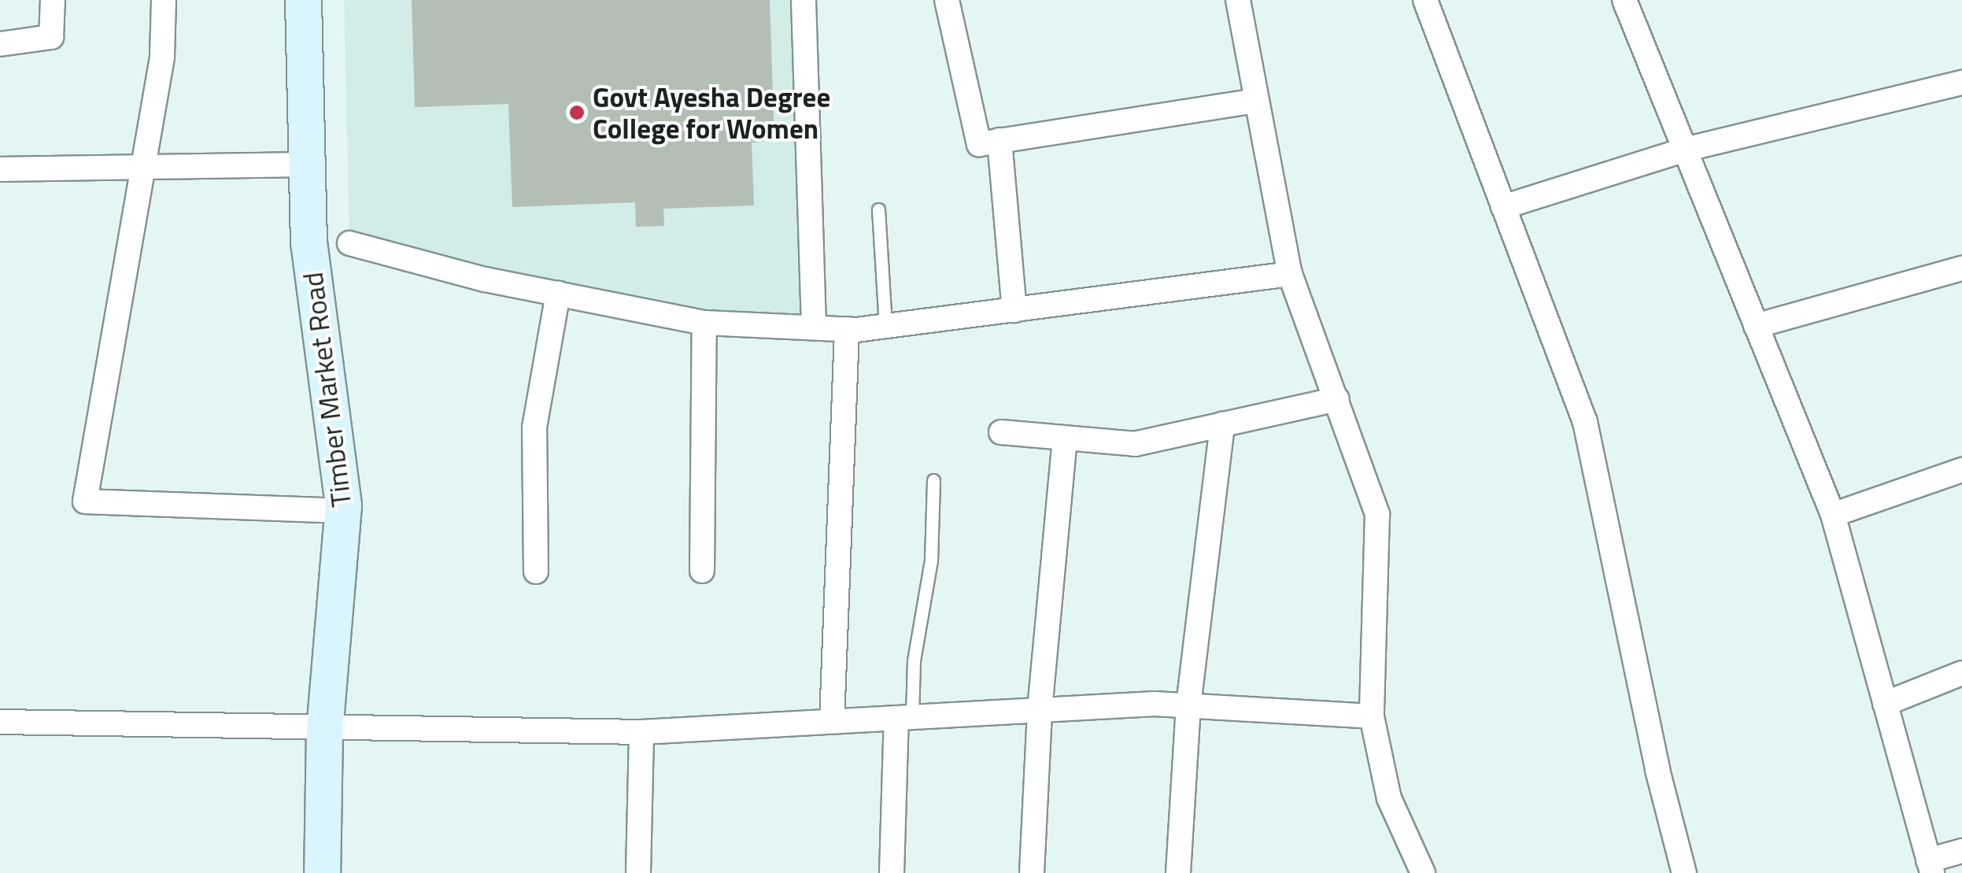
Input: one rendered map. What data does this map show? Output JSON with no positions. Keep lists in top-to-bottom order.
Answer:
{
  "streets": {
    "street": ["Timber Market Road"]
  },
  "places": ["Govt Ayesha Degree College for Women"]
}
